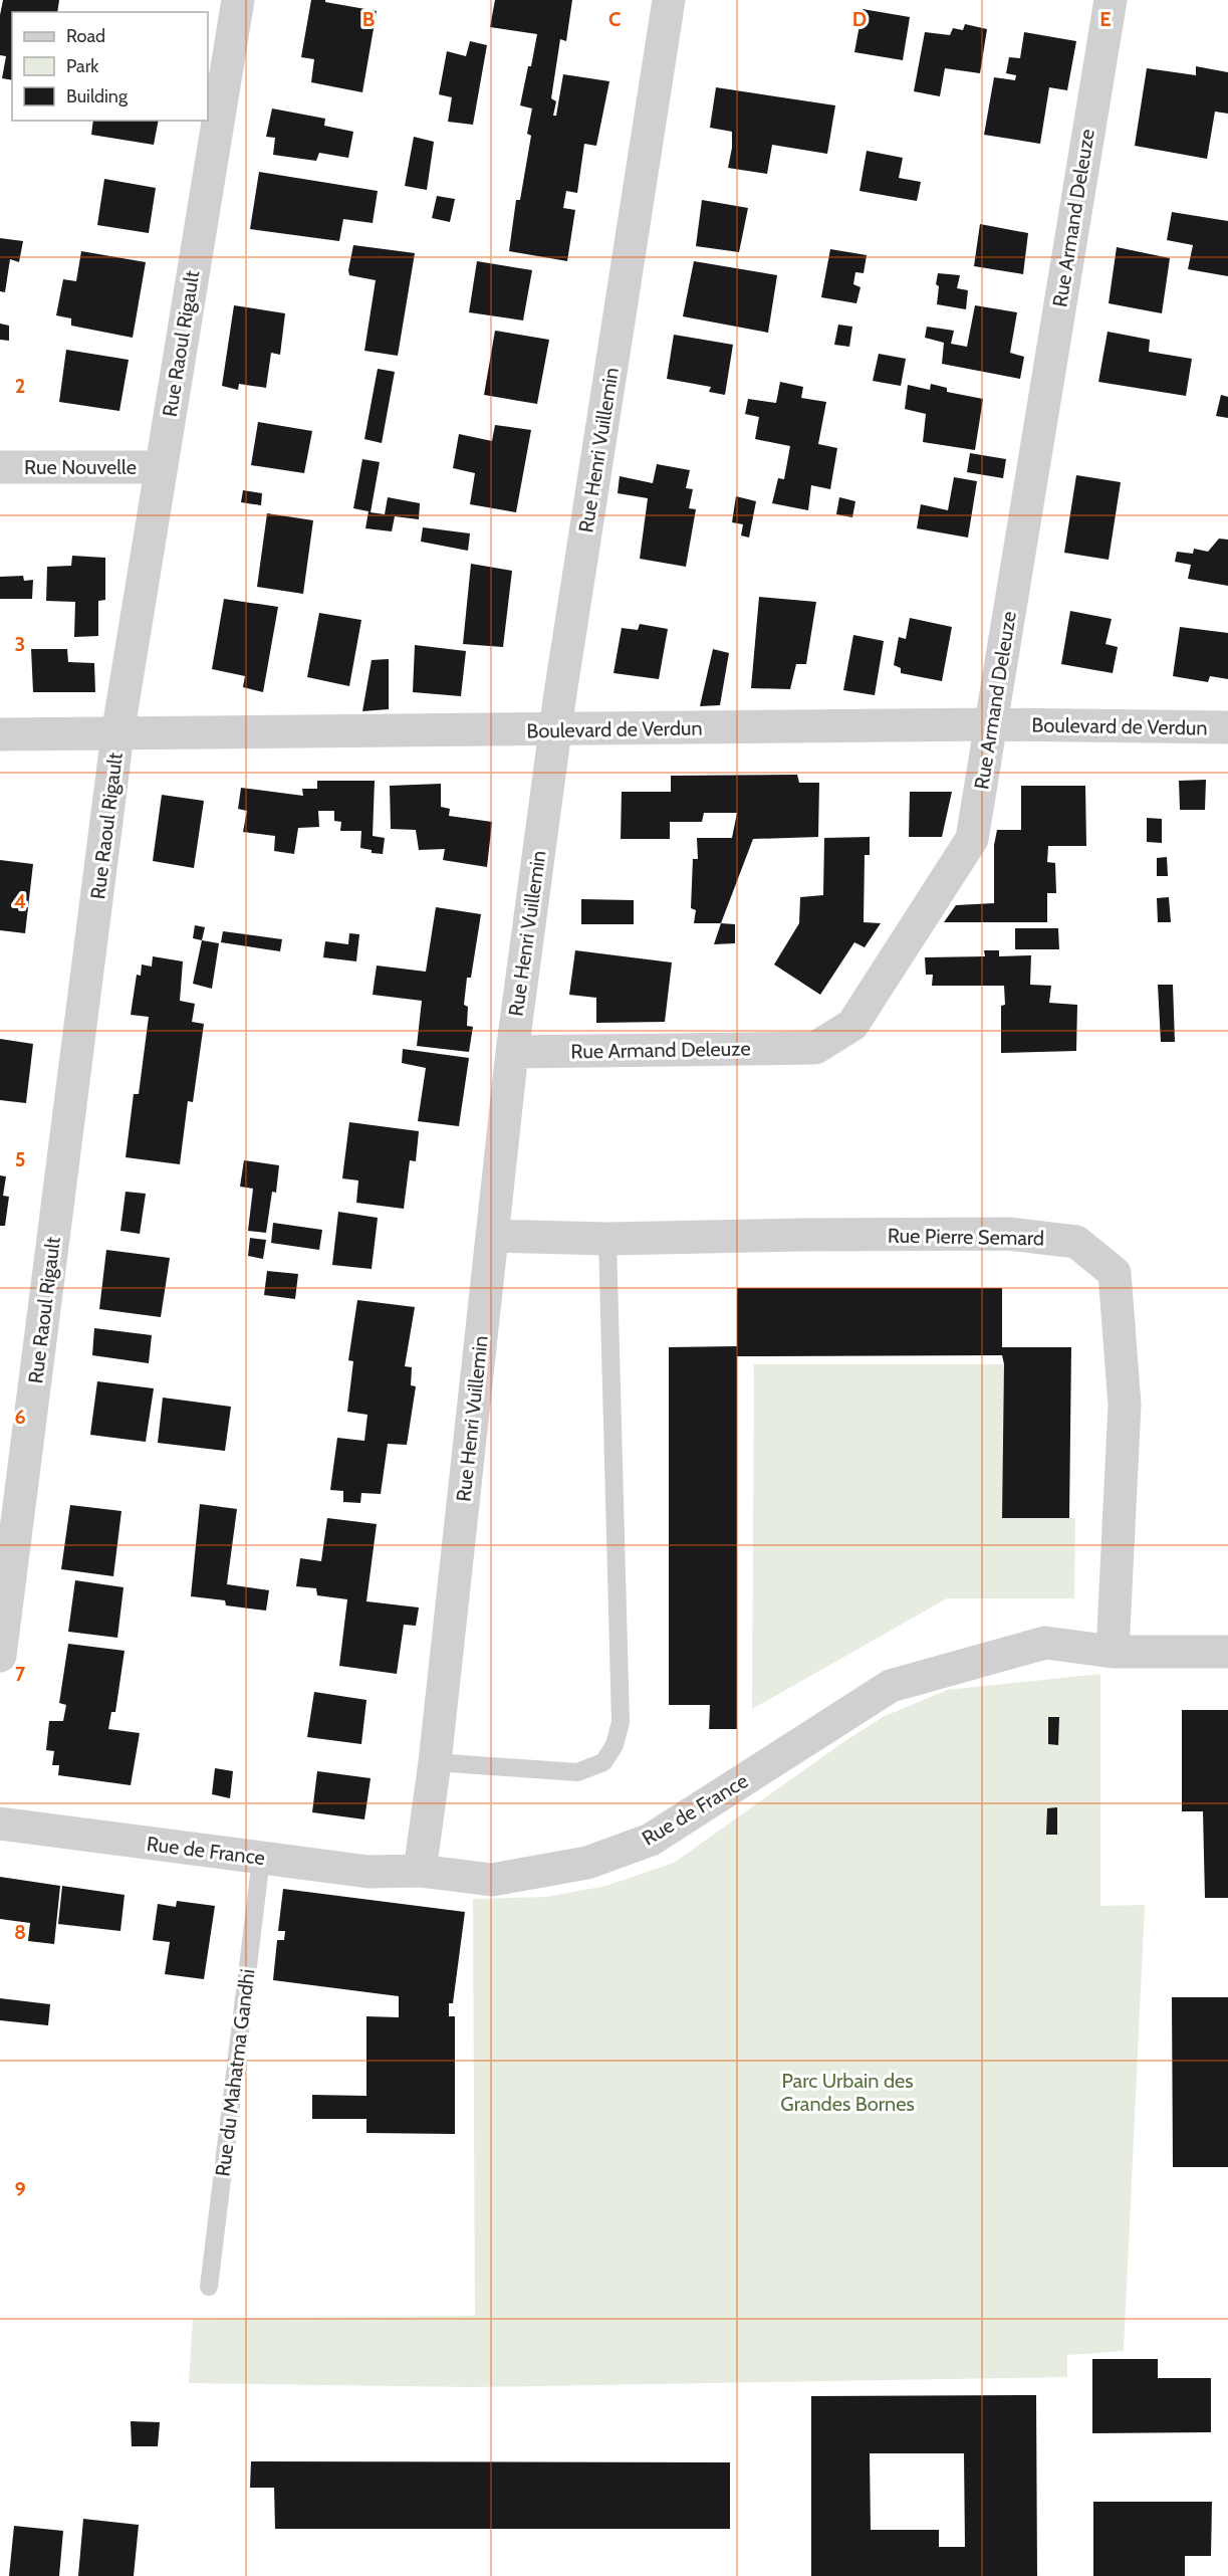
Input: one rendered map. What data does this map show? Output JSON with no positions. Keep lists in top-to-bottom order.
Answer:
{
  "streets": {
    "street": [
      "Rue Armand Deleuze",
      "Rue Raoul Rigault",
      "Rue Henri Vuillemin",
      "Rue Nouvelle",
      "Boulevard de Verdun",
      "Rue Pierre Semard",
      "Rue de France"
    ],
    "lane": ["Rue du Mahatma Gandhi"]
  },
  "crossings": [
    ["Rue Armand Deleuze", "Rue Henri Vuillemin"],
    ["Rue Armand Deleuze", "Boulevard de Verdun"],
    ["Rue Raoul Rigault", "Rue Nouvelle"],
    ["Rue Raoul Rigault", "Boulevard de Verdun"],
    ["Rue Henri Vuillemin", "Boulevard de Verdun"],
    ["Rue Henri Vuillemin", "Rue Pierre Semard"],
    ["Rue Henri Vuillemin", "Rue de France"],
    ["Rue Pierre Semard", "Rue de France"],
    ["Rue de France", "Rue du Mahatma Gandhi"]
  ],
  "parks": ["Parc Urbain des Grandes Bornes"],
  "legend": ["Road", "Park", "Building"],
  "grid": {
    "columns": [
      "B",
      "C",
      "D",
      "E"
    ],
    "rows": [
      "2",
      "3",
      "4",
      "5",
      "6",
      "7",
      "8",
      "9"
    ]
  }
}
